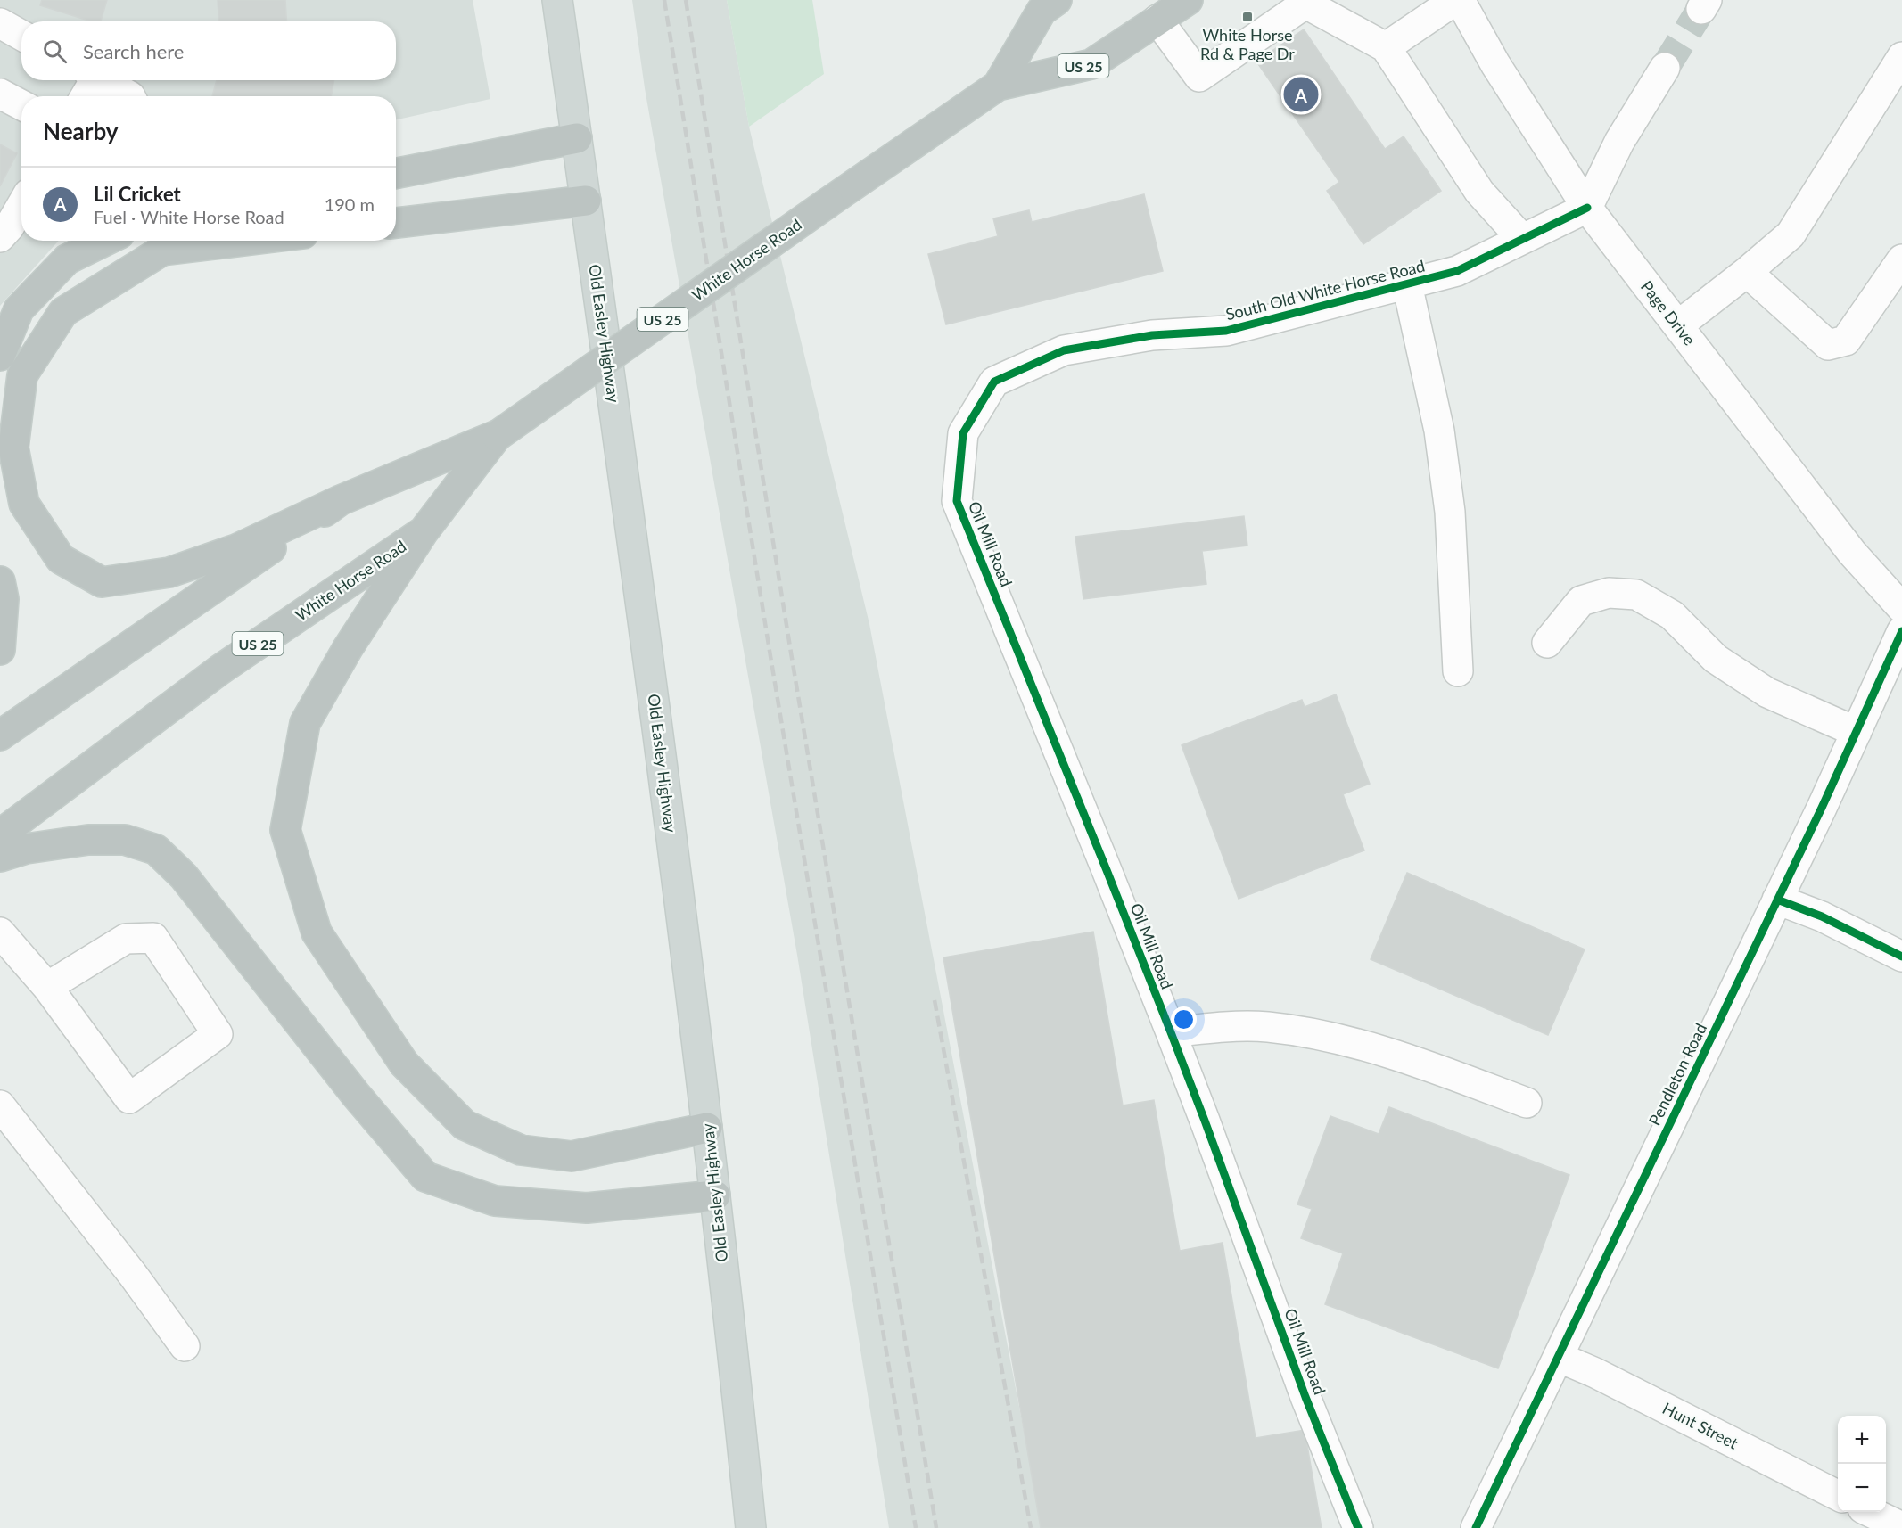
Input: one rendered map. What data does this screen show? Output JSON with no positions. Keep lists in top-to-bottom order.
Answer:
{
  "streets": {
    "highway": ["US 25", "White Horse Road"],
    "main road": ["Old Easley Highway"],
    "street": [
      "South Old White Horse Road",
      "Page Drive",
      "Oil Mill Road",
      "Pendleton Road",
      "Hunt Street"
    ]
  },
  "crossings": [
    ["South Old White Horse Road", "Page Drive"],
    ["South Old White Horse Road", "Oil Mill Road"],
    ["Pendleton Road", "Hunt Street"]
  ],
  "places": {
    "transit": ["White Horse Rd & Page Dr"]
  },
  "page": {
    "search": "Search here",
    "pins": "A",
    "heading": "Nearby",
    "list": [
      {
        "mark": "A",
        "name": "Lil Cricket",
        "note": "Fuel · White Horse Road",
        "value": "190 m"
      }
    ],
    "map_buttons": ["+", "−"]
  }
}
